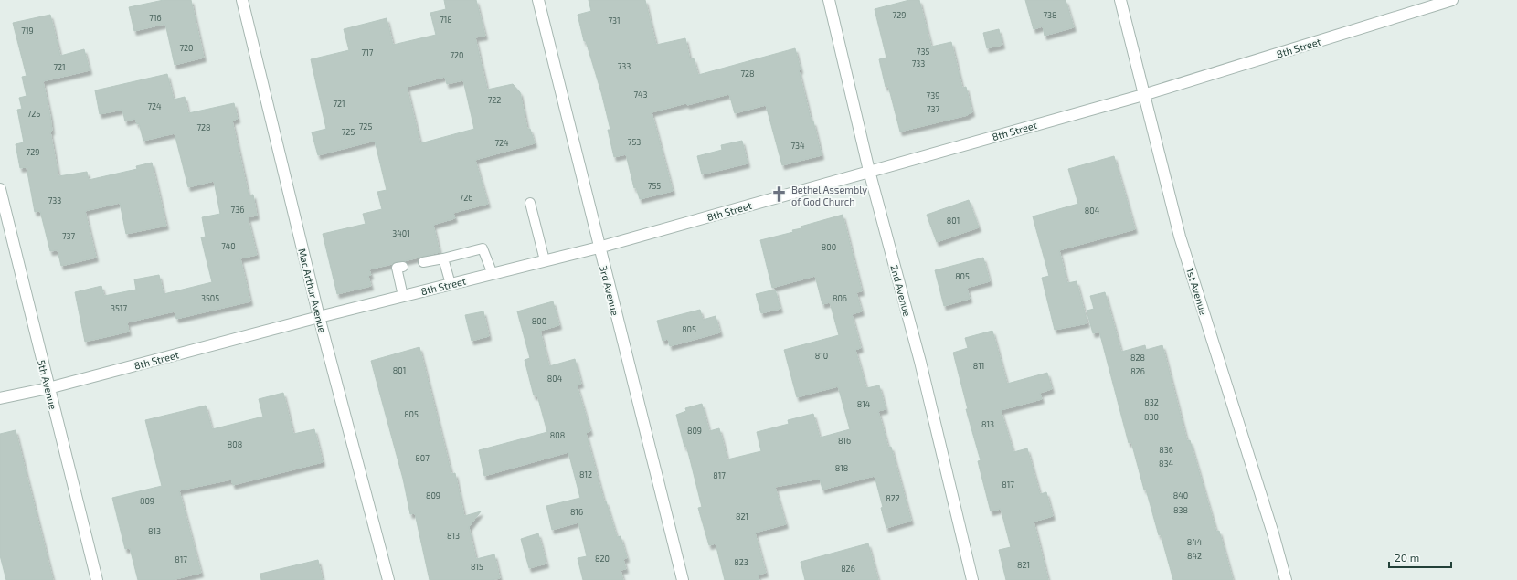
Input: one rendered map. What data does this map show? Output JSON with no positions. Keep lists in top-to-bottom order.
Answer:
{
  "streets": {
    "street": [
      "8th Street",
      "Mac Arthur Avenue",
      "3rd Avenue",
      "2nd Avenue",
      "1st Avenue",
      "5th Avenue"
    ]
  },
  "crossings": [
    ["8th Street", "Mac Arthur Avenue"],
    ["8th Street", "3rd Avenue"],
    ["8th Street", "2nd Avenue"],
    ["8th Street", "1st Avenue"],
    ["8th Street", "5th Avenue"]
  ],
  "places": {
    "church": ["Bethel Assembly of God Church"]
  },
  "house_numbers": [
    "729",
    "738",
    "716",
    "718",
    "731",
    "719",
    "720",
    "735",
    "717",
    "720",
    "733",
    "733",
    "721",
    "728",
    "743",
    "739",
    "722",
    "721",
    "724",
    "737",
    "725",
    "725",
    "728",
    "725",
    "753",
    "724",
    "734",
    "729",
    "755",
    "726",
    "733",
    "736",
    "804",
    "801",
    "3401",
    "737",
    "740",
    "800",
    "805",
    "3505",
    "806",
    "3517",
    "800",
    "805",
    "810",
    "828",
    "811",
    "801",
    "826",
    "804",
    "832",
    "814",
    "805",
    "830",
    "813",
    "809",
    "808",
    "816",
    "808",
    "836",
    "807",
    "834",
    "818",
    "812",
    "817",
    "817",
    "809",
    "840",
    "822",
    "809",
    "838",
    "816",
    "821",
    "813",
    "813",
    "844",
    "842",
    "820",
    "817",
    "823",
    "821",
    "815",
    "826"
  ],
  "scale_bar": "20 m"
}
